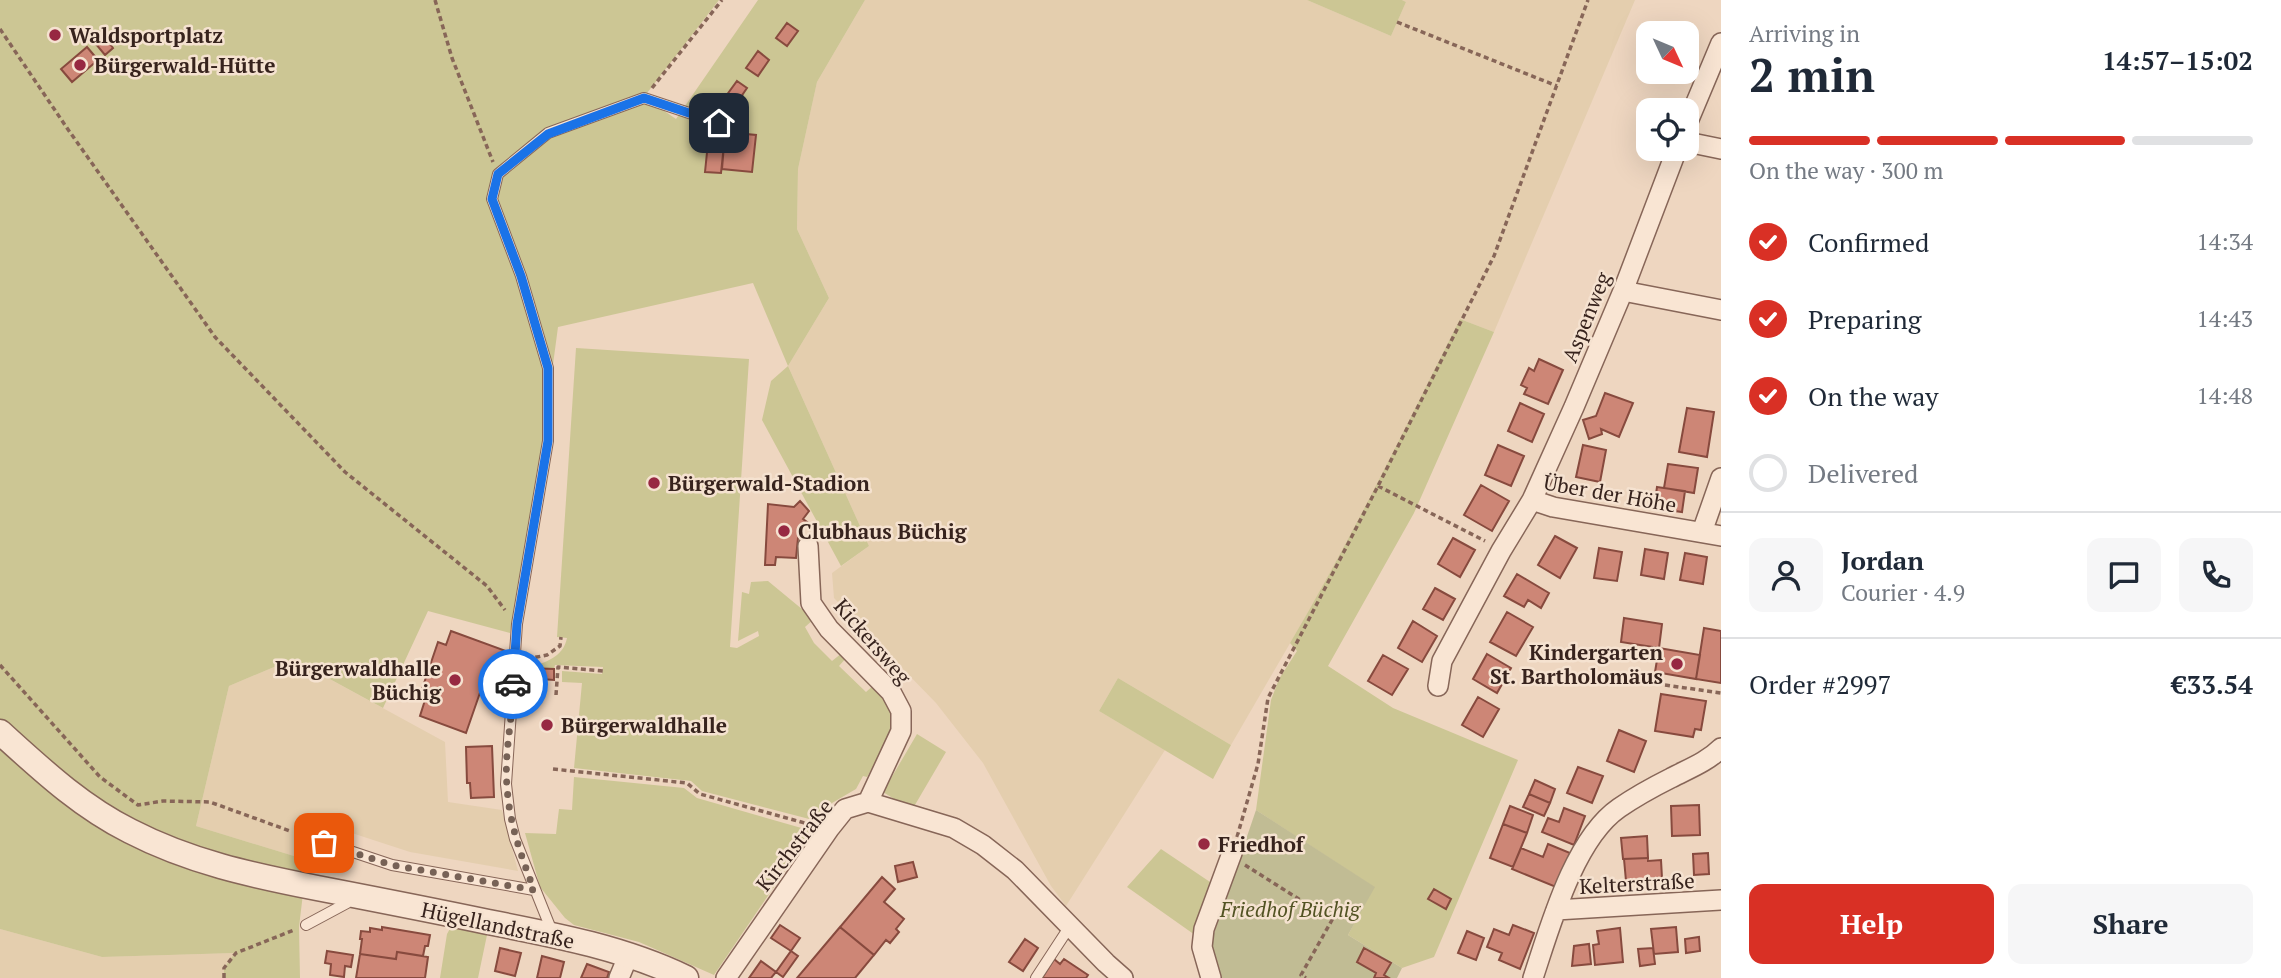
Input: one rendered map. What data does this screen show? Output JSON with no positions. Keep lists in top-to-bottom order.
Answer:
{
  "streets": {
    "street": [
      "Aspenweg",
      "Über der Höhe",
      "Kickersweg",
      "Kirchstraße",
      "Kelterstraße",
      "Hügellandstraße"
    ]
  },
  "crossings": [
    ["Aspenweg", "Über der Höhe"],
    ["Kickersweg", "Kirchstraße"]
  ],
  "parks": ["Friedhof Büchig"],
  "places": [
    "Waldsportplatz",
    "Bürgerwald-Hütte",
    "Bürgerwald-Stadion",
    "Clubhaus Büchig",
    "Kindergarten St. Bartholomäus",
    "Bürgerwaldhalle Büchig",
    "Bürgerwaldhalle",
    "Friedhof"
  ],
  "north": "bottom right",
  "page": {
    "heading": ["2 min", "Arriving in", "14:57–15:02"],
    "panel": [
      "Jordan",
      "Courier · 4.9",
      "Order #2997",
      "€33.54"
    ],
    "bar": "On the way · 300 m",
    "list": [
      ["Confirmed", "14:34"],
      ["Preparing", "14:43"],
      ["On the way", "14:48"],
      "Delivered"
    ],
    "buttons": ["Help", "Share"]
  }
}
